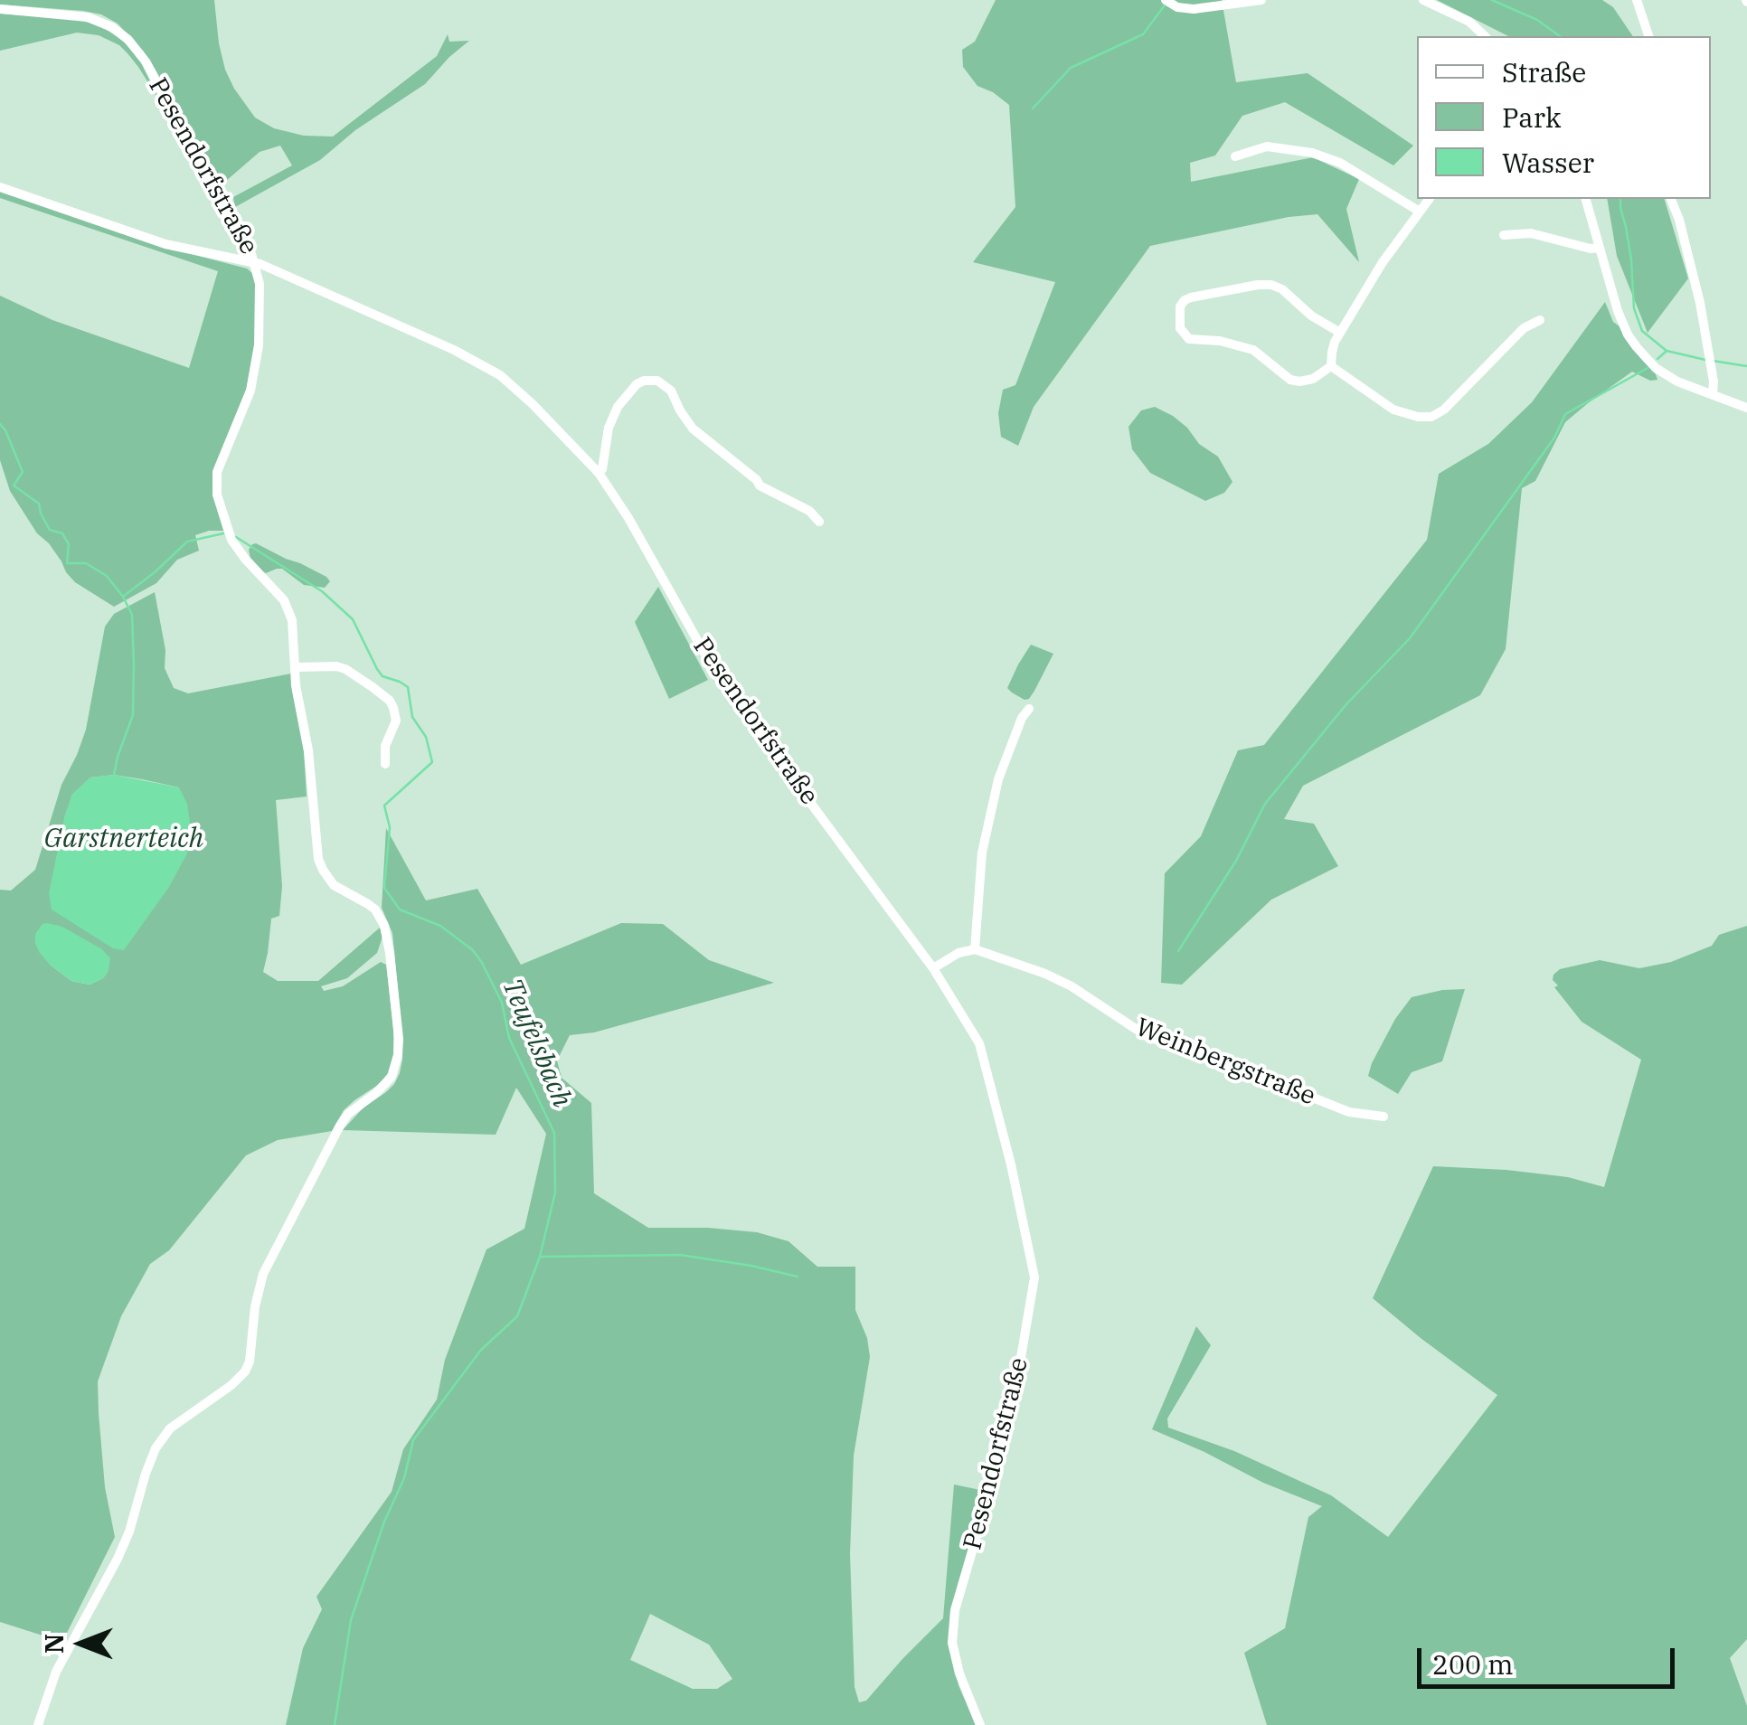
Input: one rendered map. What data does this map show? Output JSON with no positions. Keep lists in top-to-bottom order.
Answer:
{
  "streets": {
    "street": ["Pesendorfstraße", "Weinbergstraße"]
  },
  "water": ["Garstnerteich", "Teufelsbach"],
  "legend": ["Straße", "Park", "Wasser"],
  "scale_bar": "200 m",
  "north": "left"
}
